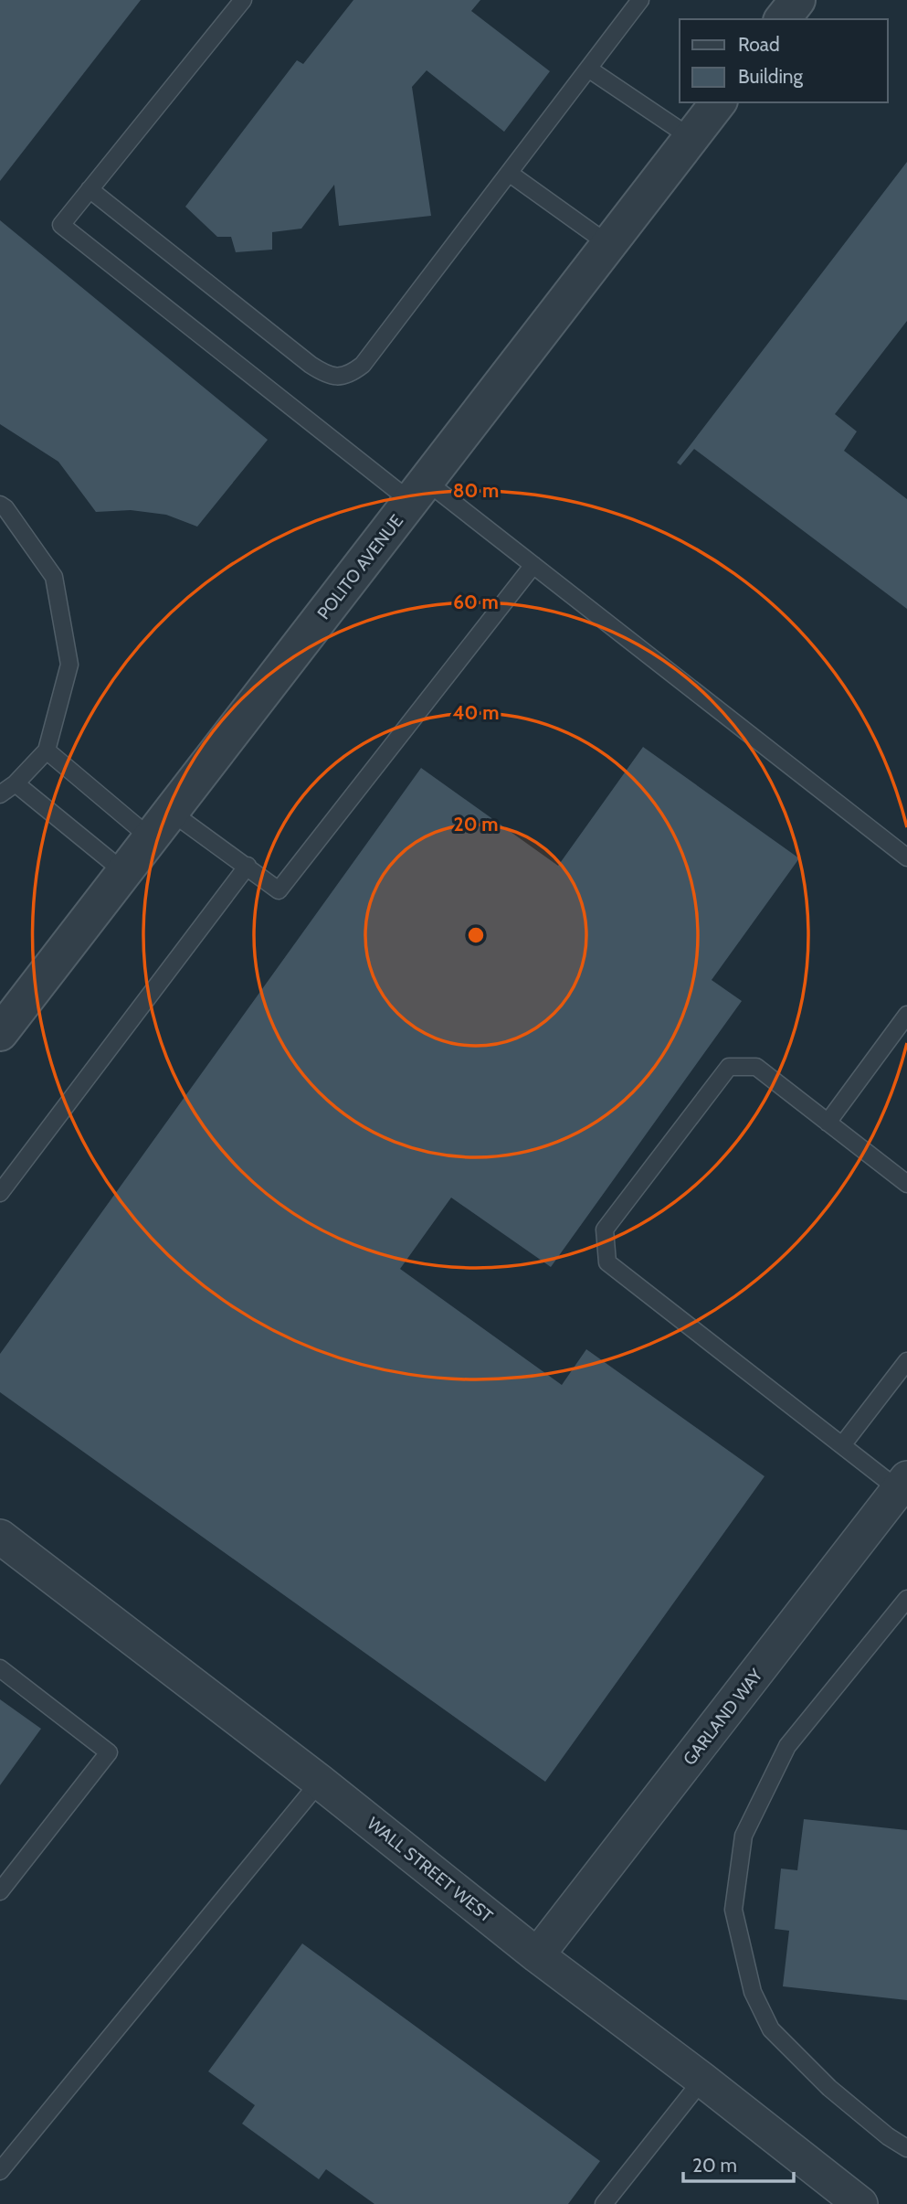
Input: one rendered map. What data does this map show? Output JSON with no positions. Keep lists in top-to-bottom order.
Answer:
{
  "streets": {
    "street": ["POLITO AVENUE", "GARLAND WAY", "WALL STREET WEST"]
  },
  "crossings": [
    ["GARLAND WAY", "WALL STREET WEST"]
  ],
  "legend": ["Road", "Building"],
  "scale_bar": "20 m",
  "rings": [
    "80 m",
    "60 m",
    "40 m",
    "20 m"
  ]
}
